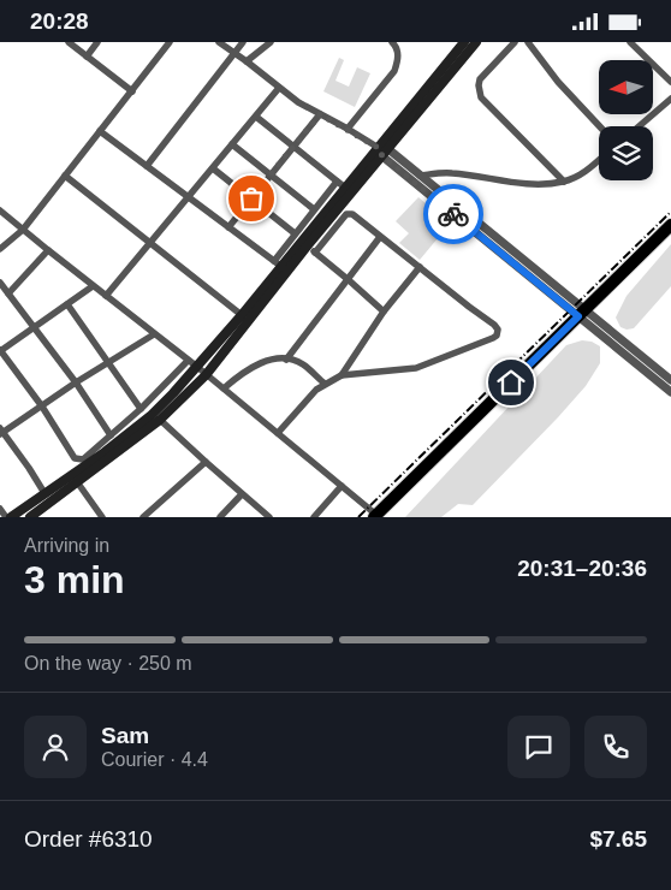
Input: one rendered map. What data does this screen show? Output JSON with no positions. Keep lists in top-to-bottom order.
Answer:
{
  "north": "left",
  "page": {
    "status": "20:28",
    "heading": ["3 min", "Arriving in", "20:31–20:36"],
    "panel": [
      "Sam",
      "Courier · 4.4",
      "Order #6310",
      "$7.65"
    ],
    "bar": "On the way · 250 m"
  }
}
